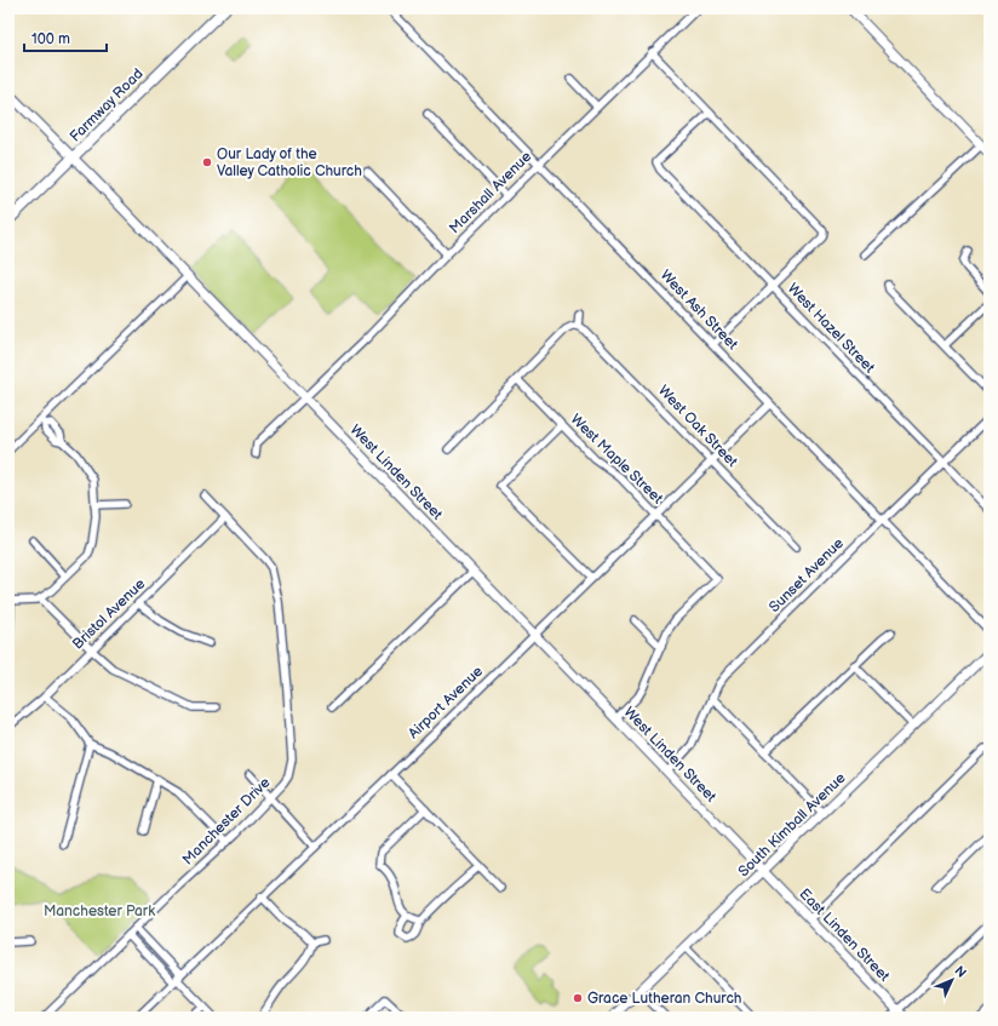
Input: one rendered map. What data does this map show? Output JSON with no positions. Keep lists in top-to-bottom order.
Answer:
{
  "streets": {
    "main road": ["Farmway Road"],
    "street": [
      "Marshall Avenue",
      "West Ash Street",
      "West Hazel Street",
      "West Oak Street",
      "West Maple Street",
      "West Linden Street",
      "Sunset Avenue",
      "Bristol Avenue",
      "Airport Avenue",
      "Manchester Drive",
      "South Kimball Avenue",
      "East Linden Street"
    ]
  },
  "crossings": [
    ["Farmway Road", "West Linden Street"],
    ["Marshall Avenue", "West Ash Street"],
    ["Marshall Avenue", "West Linden Street"],
    ["West Ash Street", "Sunset Avenue"],
    ["West Ash Street", "Airport Avenue"],
    ["West Hazel Street", "Sunset Avenue"],
    ["West Oak Street", "Airport Avenue"],
    ["West Maple Street", "Airport Avenue"],
    ["West Linden Street", "Sunset Avenue"],
    ["West Linden Street", "Airport Avenue"],
    ["West Linden Street", "South Kimball Avenue"],
    ["West Linden Street", "East Linden Street"],
    ["Bristol Avenue", "Manchester Drive"],
    ["South Kimball Avenue", "East Linden Street"]
  ],
  "parks": ["Manchester Park"],
  "places": ["Our Lady of the Valley Catholic Church", "Grace Lutheran Church"],
  "scale_bar": "100 m",
  "north": "top right"
}
